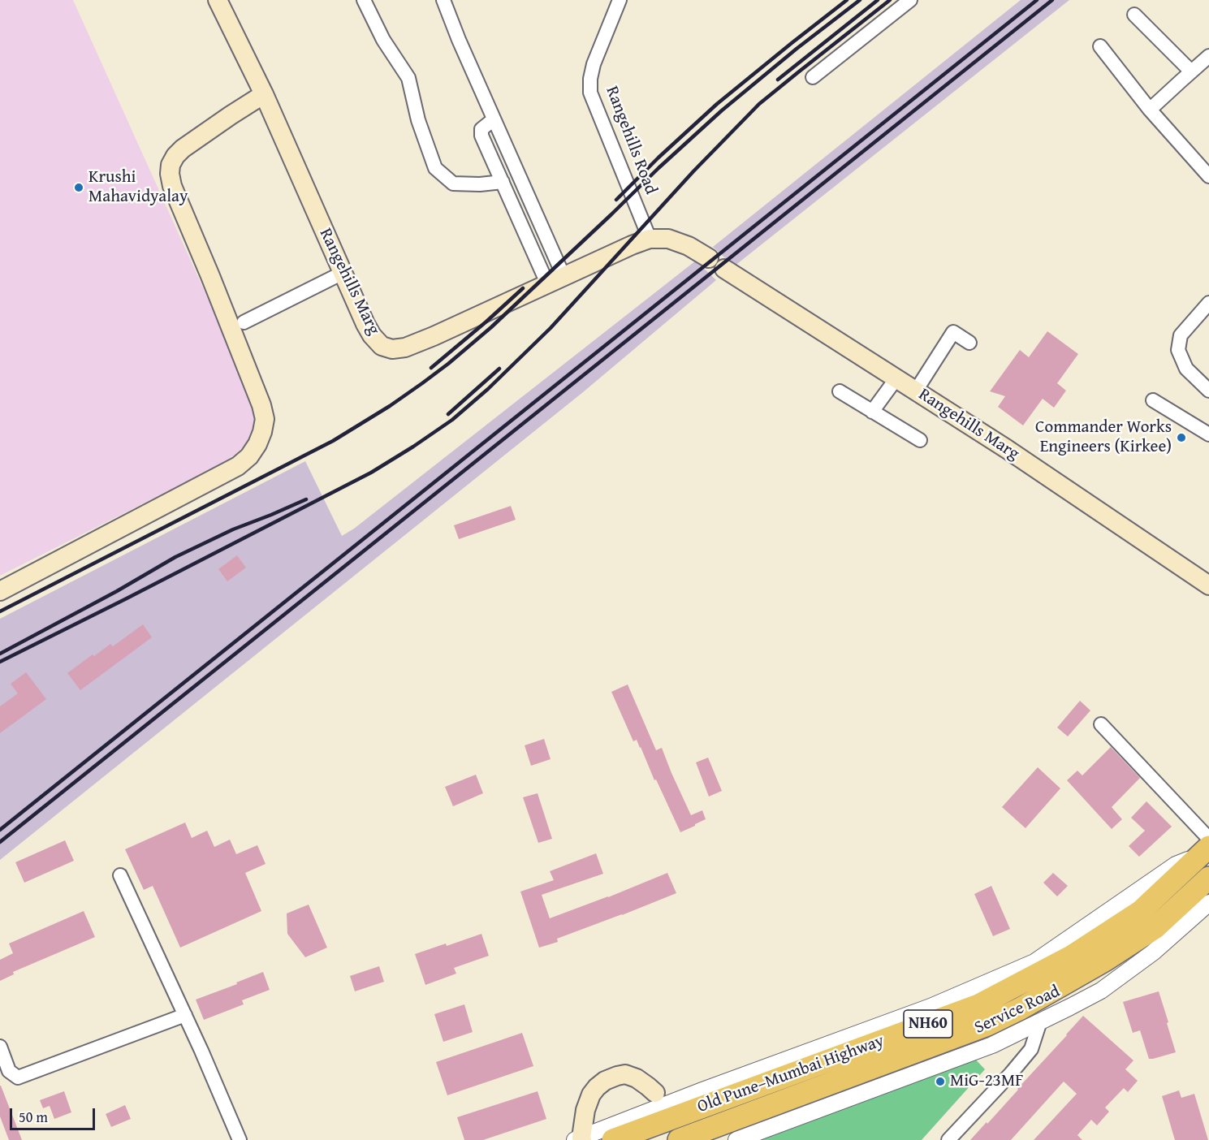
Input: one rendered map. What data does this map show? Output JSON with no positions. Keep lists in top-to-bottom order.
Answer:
{
  "streets": {
    "highway": ["NH60", "Old Pune–Mumbai Highway"],
    "main road": ["Rangehills Marg"],
    "street": ["Rangehills Road", "Service Road"]
  },
  "crossings": [
    ["Rangehills Road", "Rangehills Marg"]
  ],
  "places": ["Krushi Mahavidyalay", "Commander Works Engineers (Kirkee)", "MiG-23MF"],
  "scale_bar": "50 m"
}
